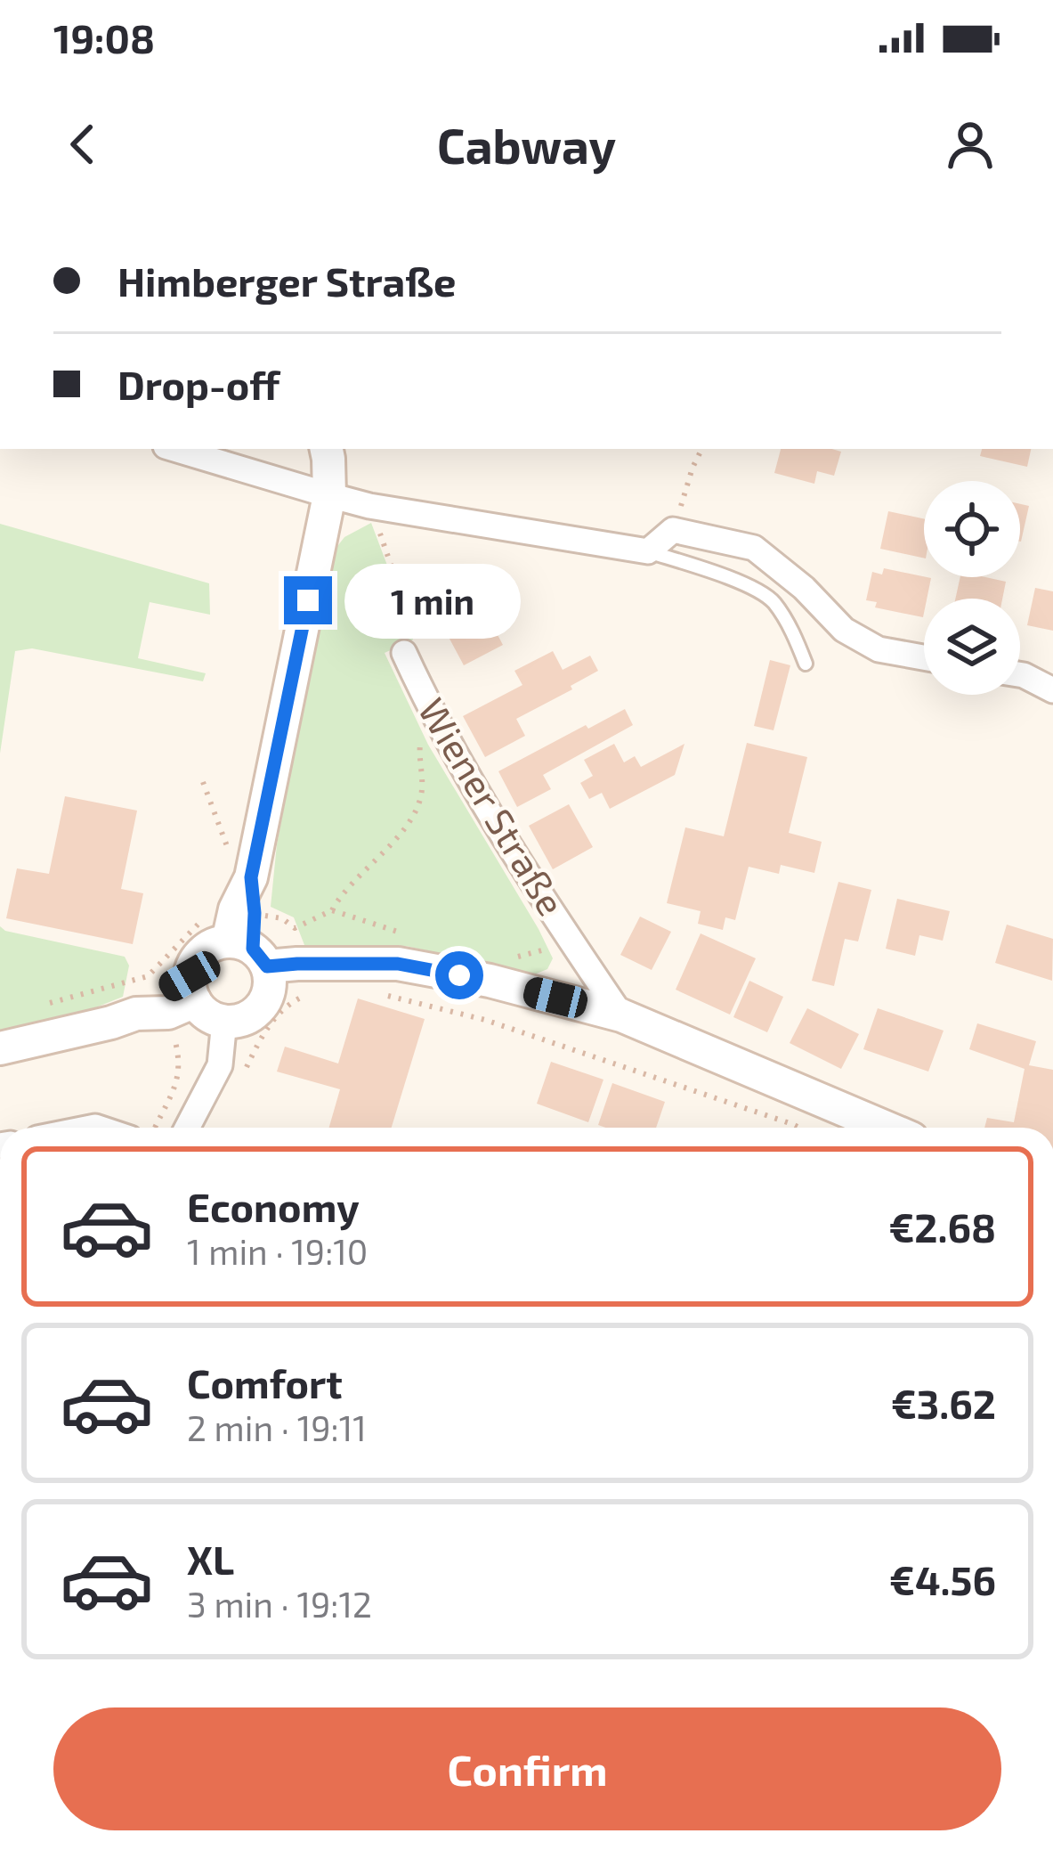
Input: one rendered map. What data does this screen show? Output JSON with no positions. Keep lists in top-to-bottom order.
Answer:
{
  "streets": {
    "street": ["Wiener Straße"]
  },
  "page": {
    "status": "19:08",
    "header": "Cabway",
    "banner": ["Himberger Straße", "Drop-off"],
    "bubble": "1 min",
    "list": [
      {
        "name": "Economy",
        "note": "1 min · 19:10",
        "value": "€2.68"
      },
      {
        "name": "Comfort",
        "note": "2 min · 19:11",
        "value": "€3.62"
      },
      {
        "name": "XL",
        "note": "3 min · 19:12",
        "value": "€4.56"
      }
    ],
    "buttons": "Confirm"
  }
}
